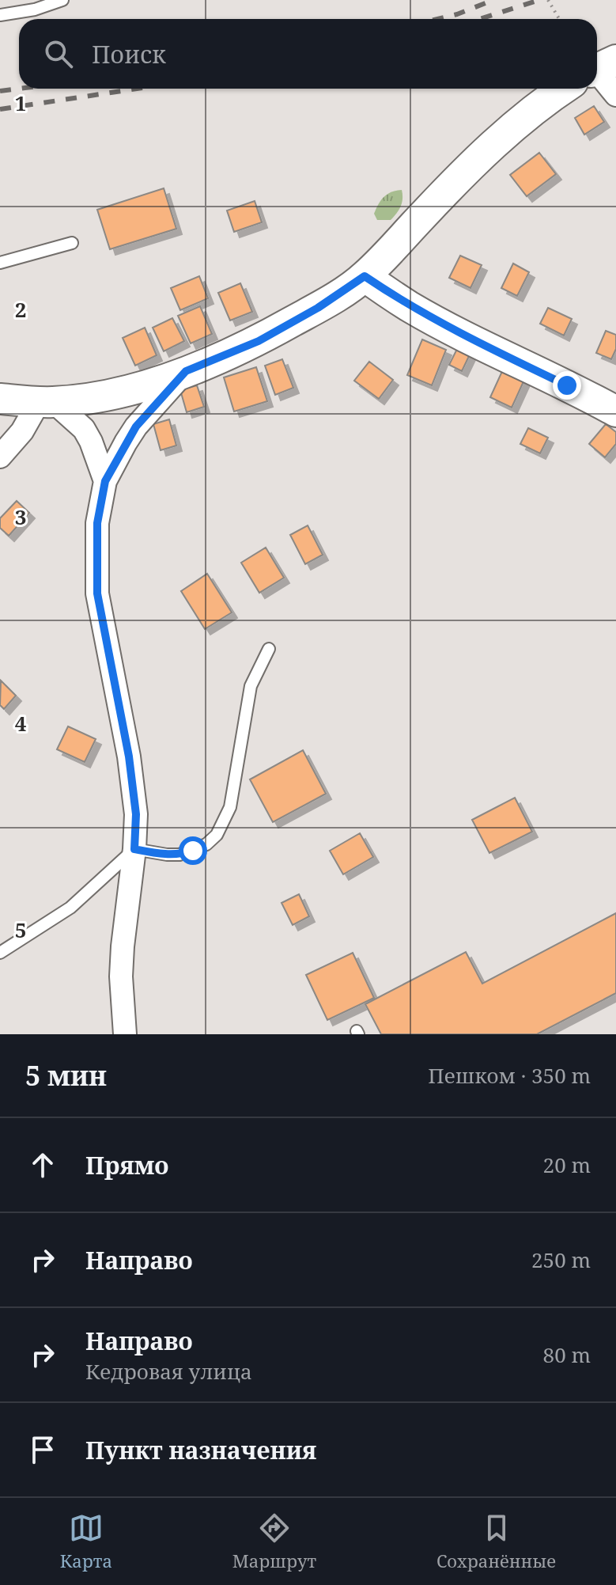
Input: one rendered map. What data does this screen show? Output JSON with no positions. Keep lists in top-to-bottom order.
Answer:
{
  "page": {
    "search": "Поиск",
    "heading": ["5 мин", "Пешком · 350 m"],
    "list": [
      ["Прямо", "20 m"],
      ["Направо", "250 m"],
      ["Направо", "Кедровая улица", "80 m"],
      "Пункт назначения"
    ],
    "nav": ["Карта", "Маршрут", "Сохранённые"]
  },
  "grid": {
    "rows": [
      "1",
      "2",
      "3",
      "4",
      "5"
    ]
  }
}
